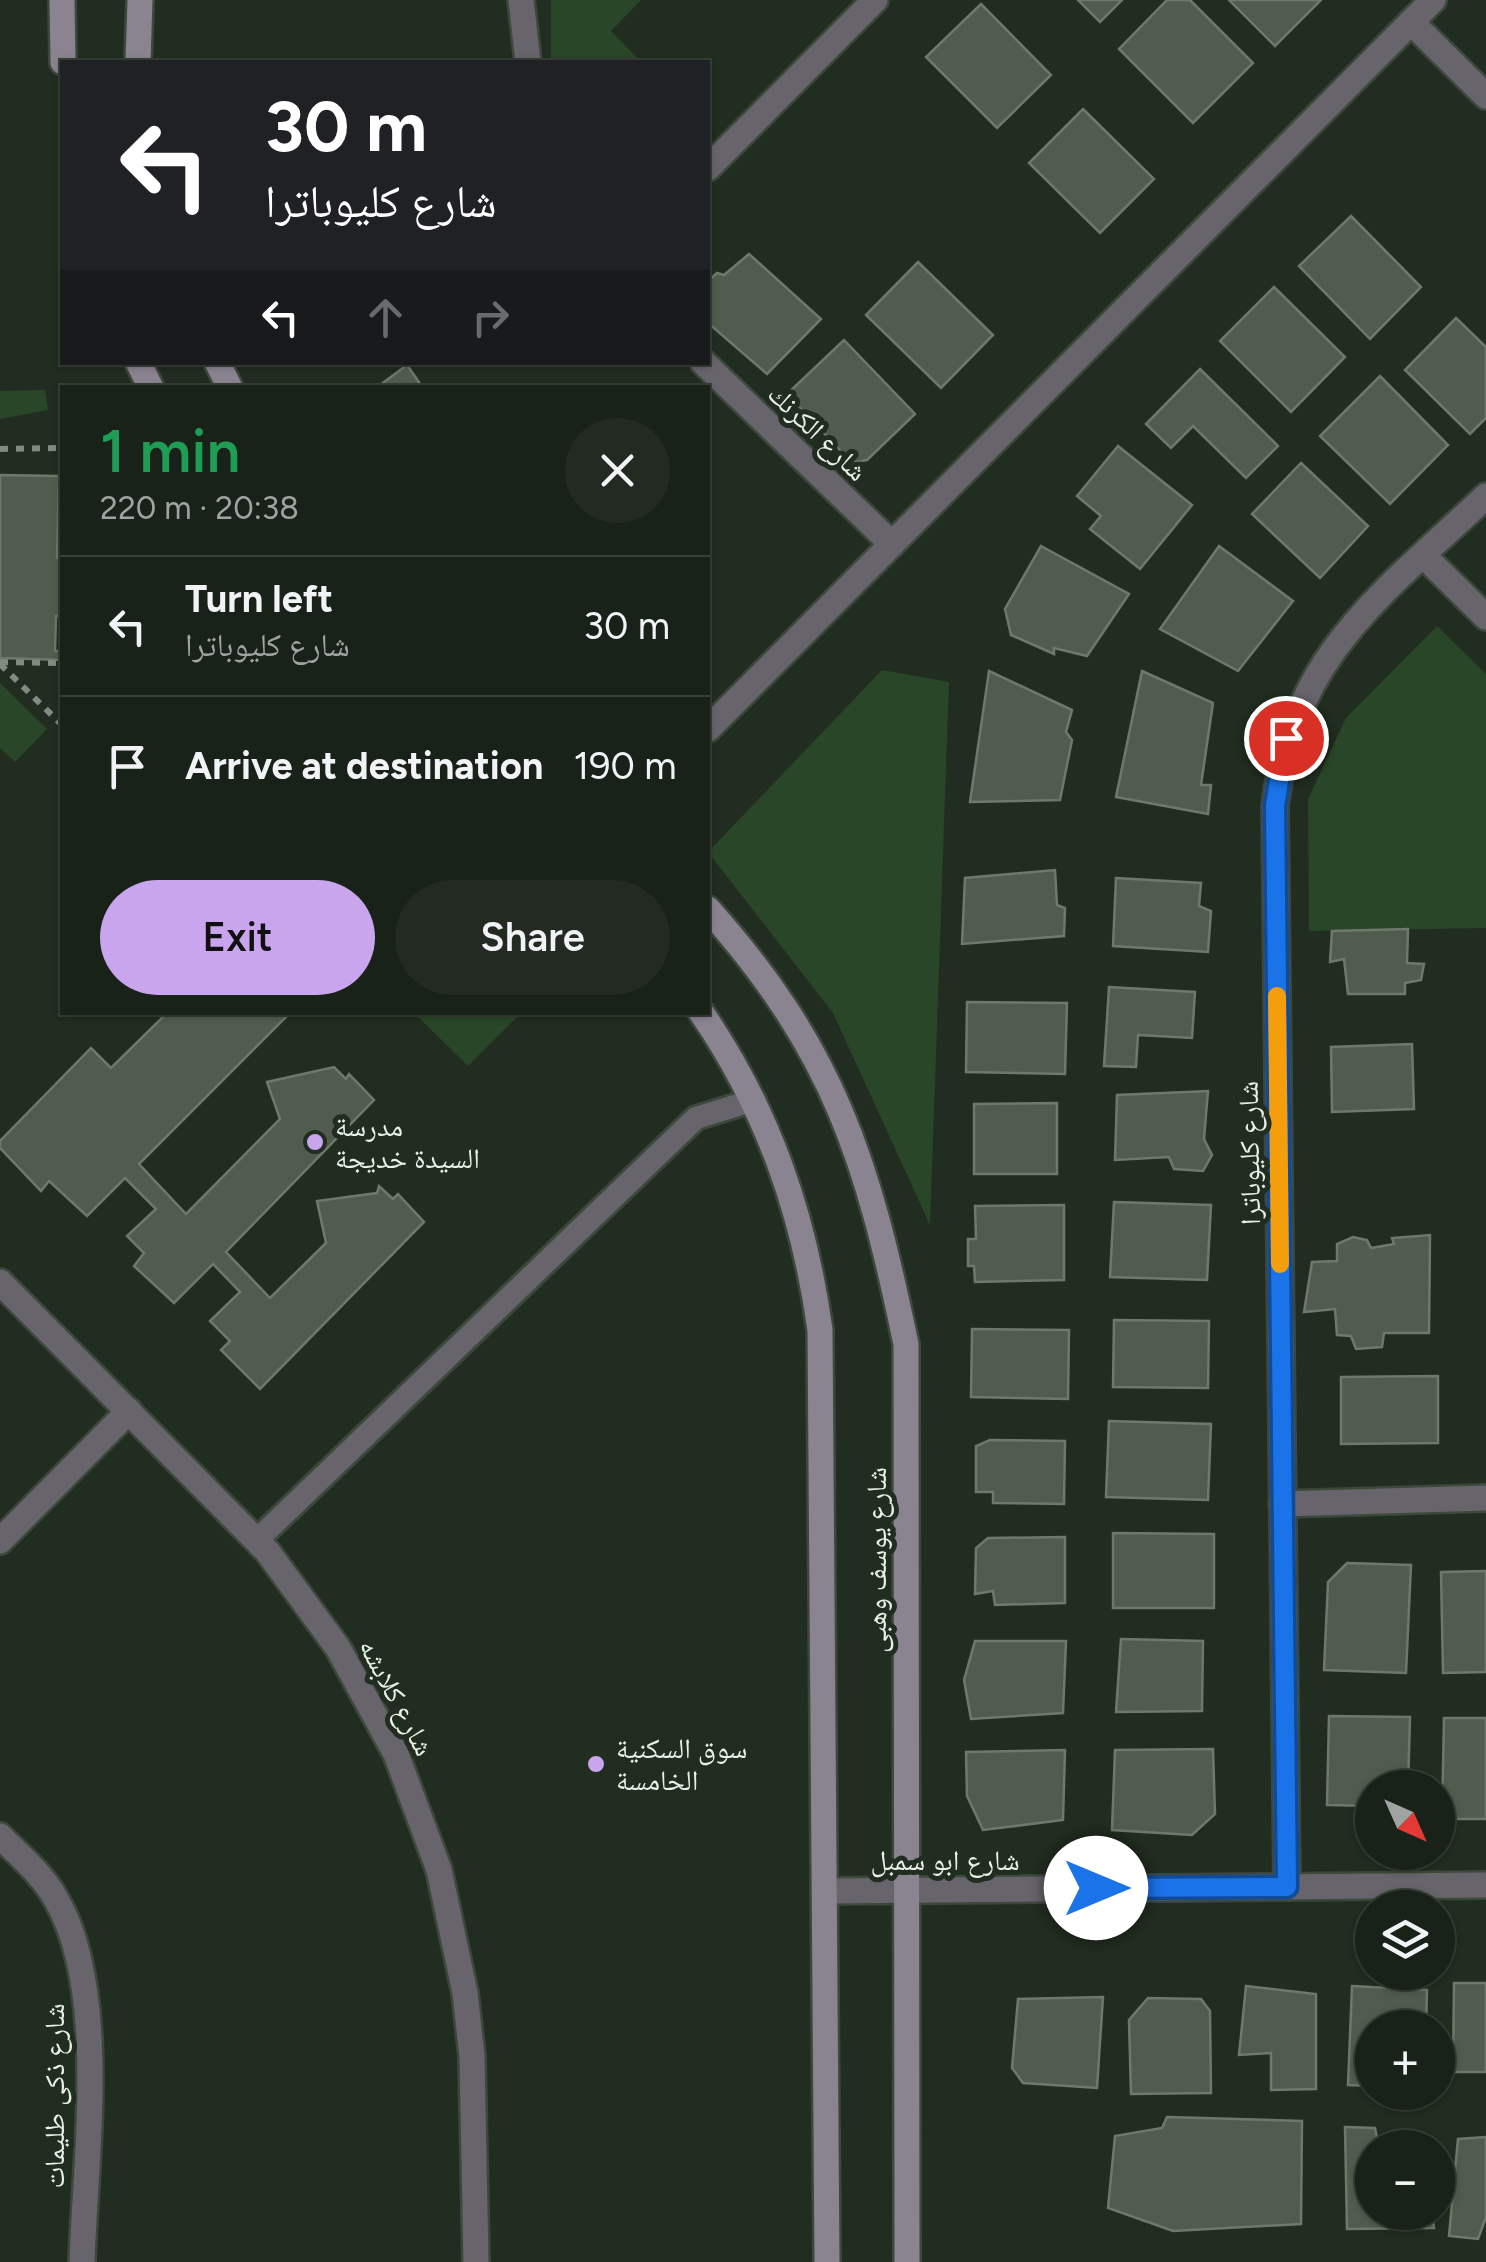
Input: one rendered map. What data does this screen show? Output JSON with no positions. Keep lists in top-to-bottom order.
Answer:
{
  "streets": {
    "street": [
      "شارع الكرنك",
      "شارع كليوباترا",
      "شارع يوسف وهبى",
      "شارع كلابشه",
      "شارع ابو سمبل",
      "شارع ذكى طليمات"
    ]
  },
  "crossings": [
    ["شارع كليوباترا", "شارع ابو سمبل"],
    ["شارع يوسف وهبى", "شارع ابو سمبل"]
  ],
  "places": ["مدرسة السيدة خديجة", "سوق السكنية الخامسة"],
  "north": "bottom right",
  "page": {
    "turn": ["30 m", "شارع كليوباترا"],
    "heading": ["1 min", "220 m · 20:38"],
    "list": [
      {
        "name": "Turn left",
        "note": "شارع كليوباترا",
        "value": "30 m"
      },
      {
        "name": "Arrive at destination",
        "value": "190 m"
      }
    ],
    "buttons": ["Exit", "Share"],
    "map_buttons": ["+", "−"]
  }
}
